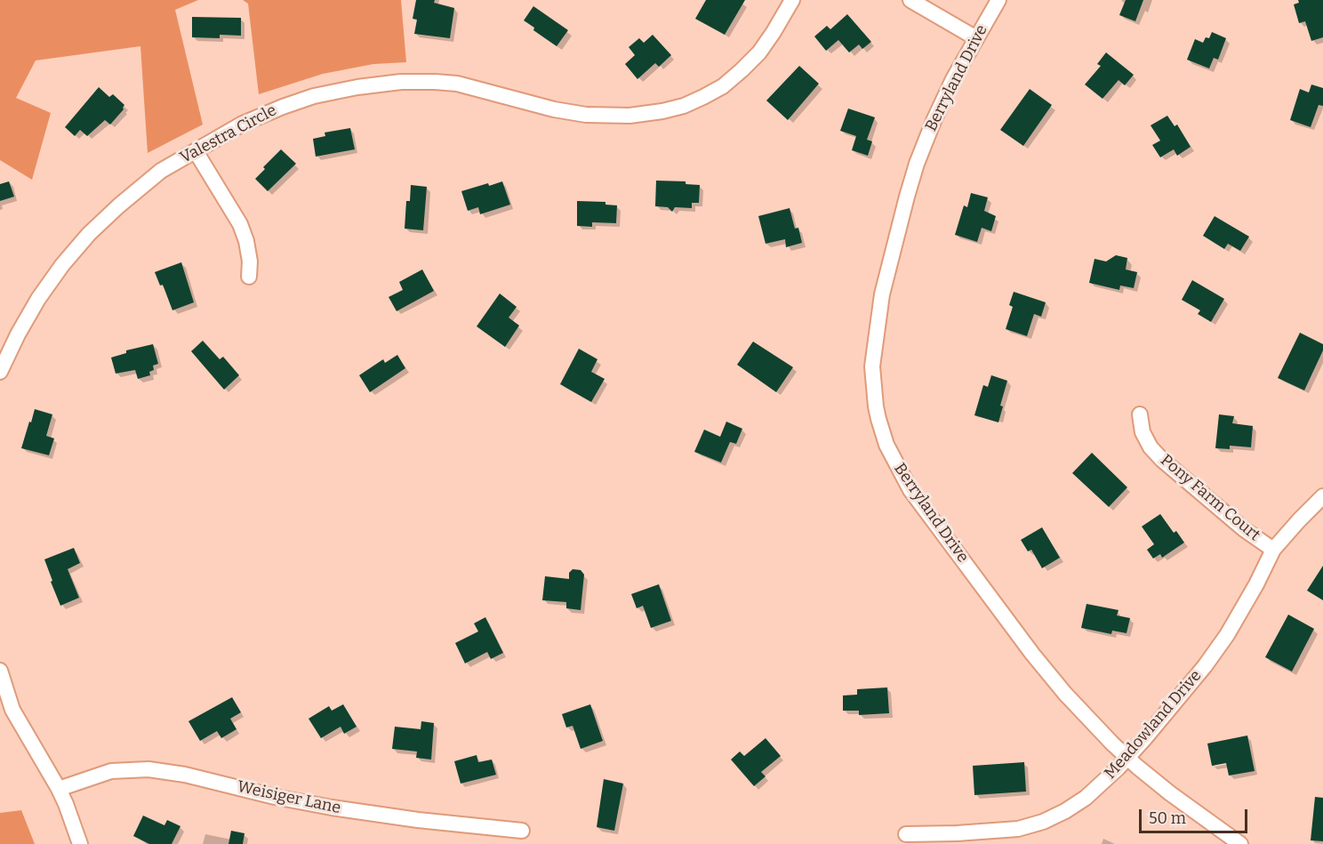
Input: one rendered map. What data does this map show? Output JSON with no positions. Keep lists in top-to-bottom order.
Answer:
{
  "streets": {
    "street": [
      "Berryland Drive",
      "Valestra Circle",
      "Pony Farm Court",
      "Meadowland Drive",
      "Weisiger Lane"
    ]
  },
  "crossings": [
    ["Berryland Drive", "Meadowland Drive"],
    ["Pony Farm Court", "Meadowland Drive"]
  ],
  "scale_bar": "50 m"
}
